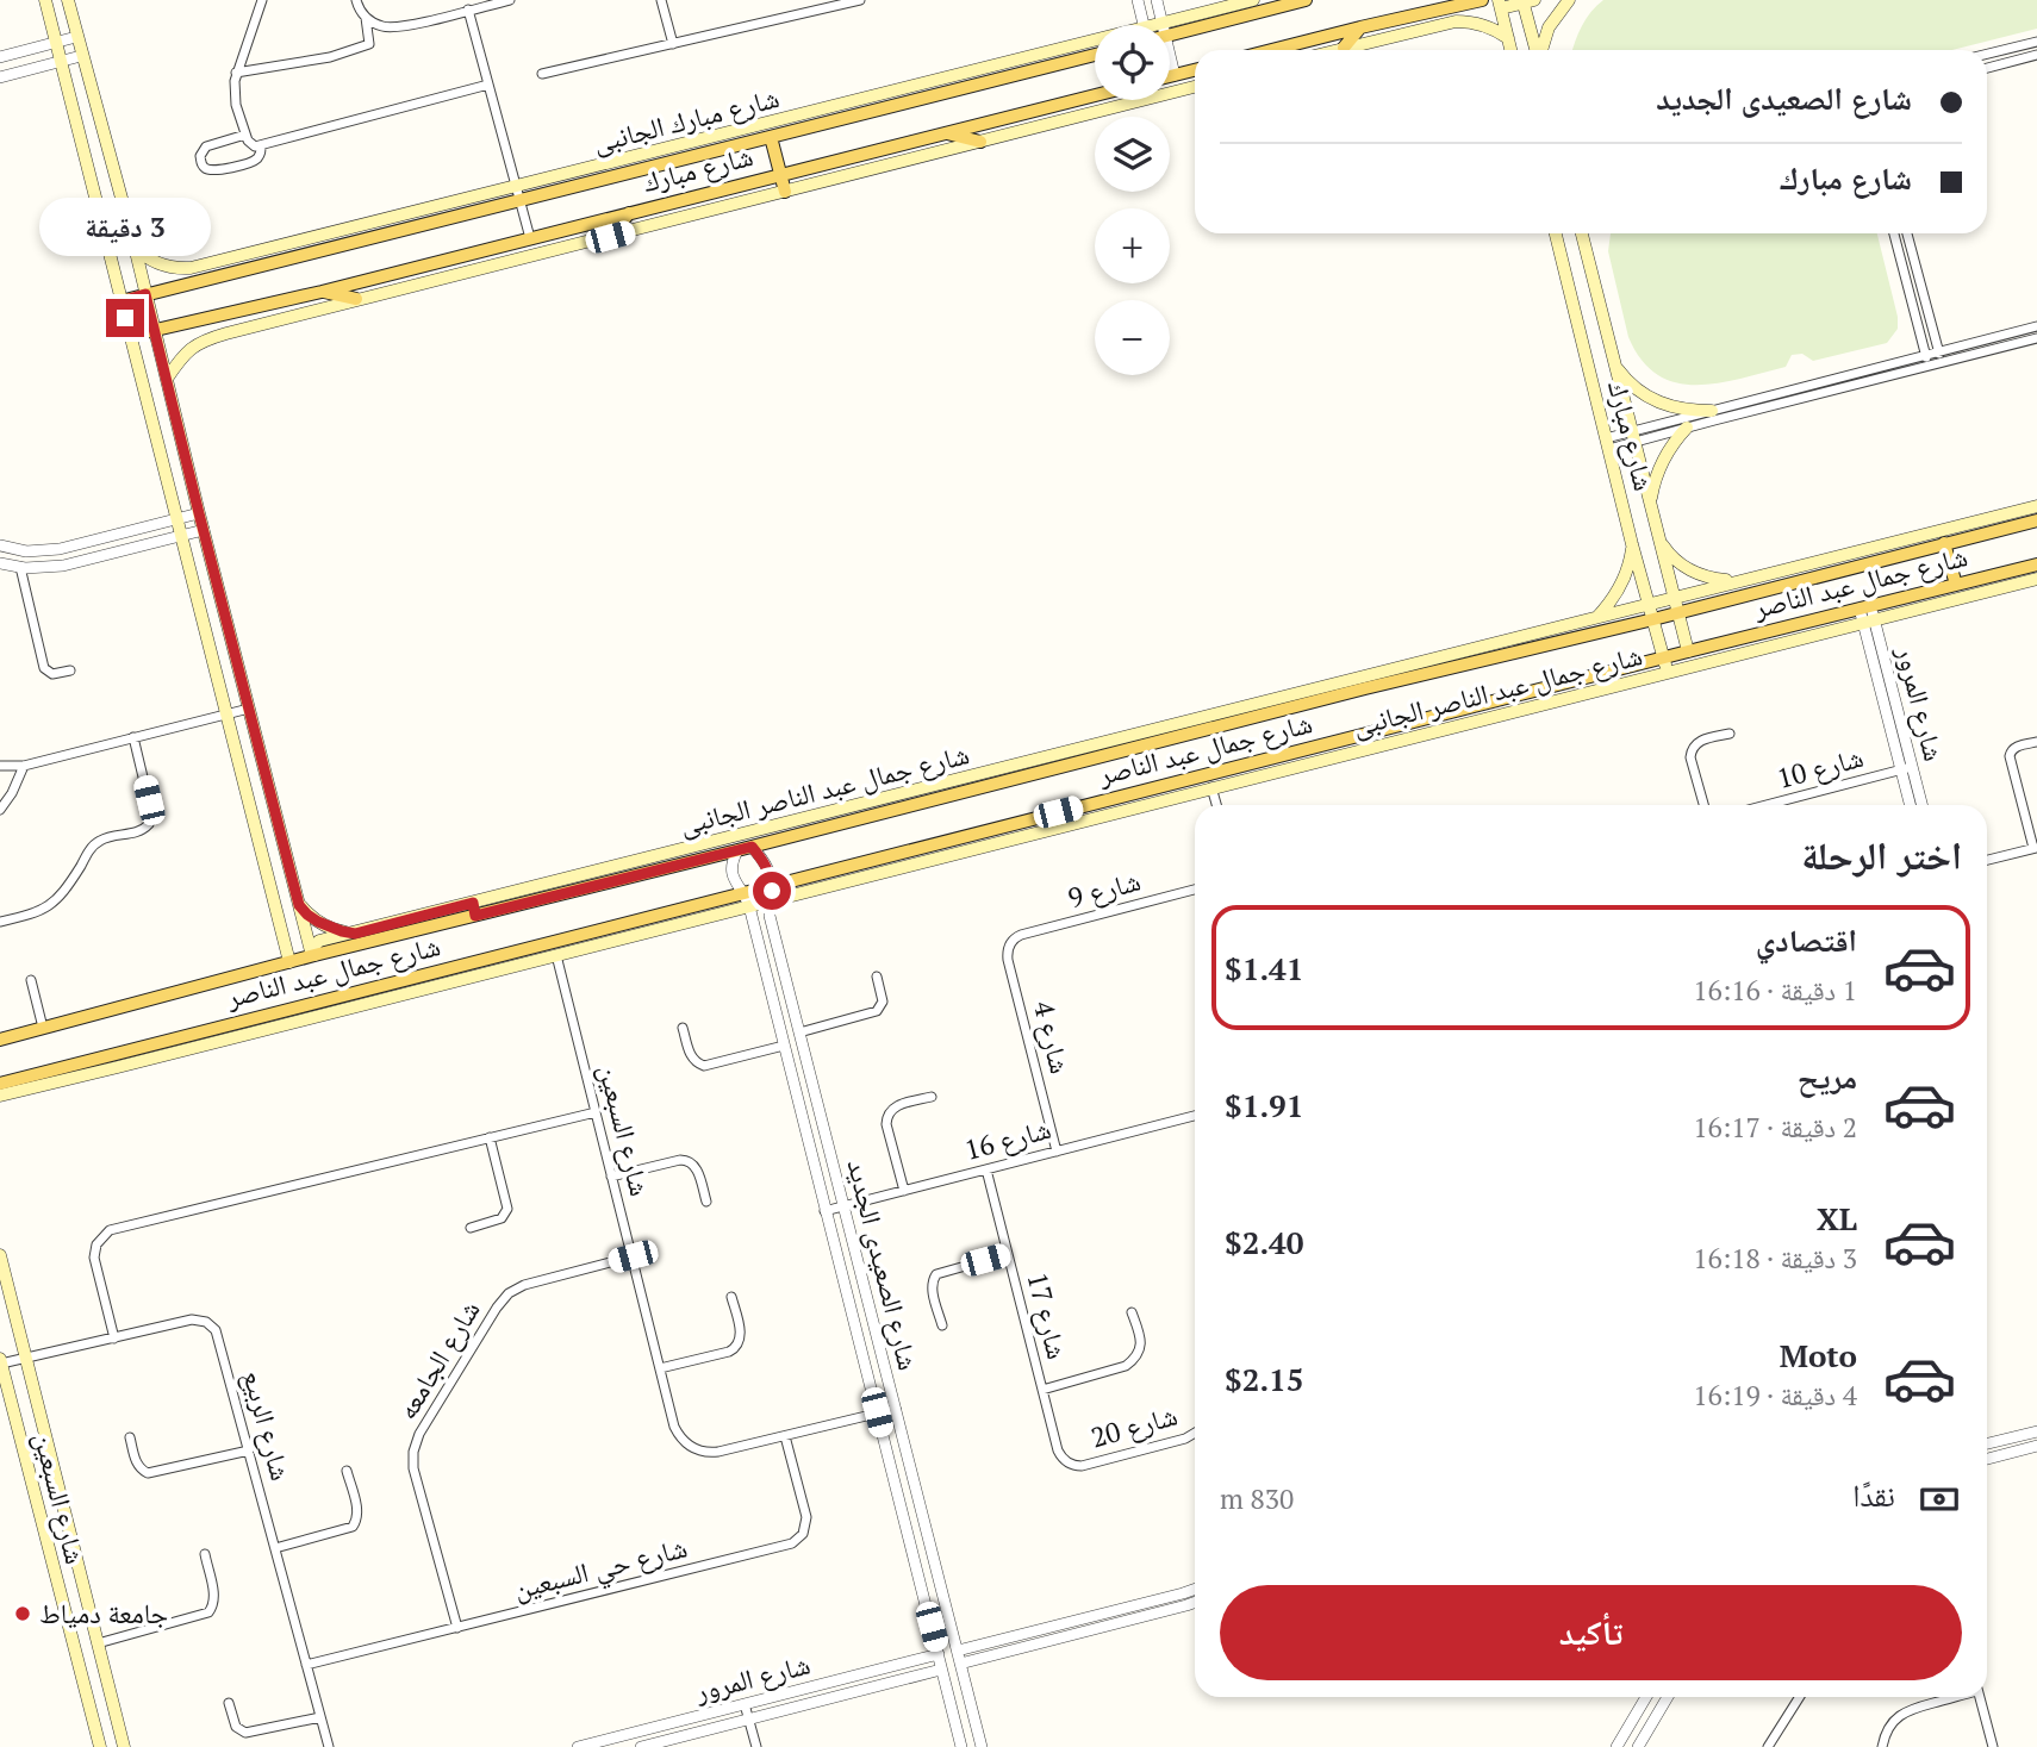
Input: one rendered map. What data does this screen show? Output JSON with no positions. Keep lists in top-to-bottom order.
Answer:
{
  "streets": {
    "main road": [
      "شارع مبارك الجانبى",
      "شارع مبارك",
      "شارع جمال عبد الناصر",
      "شارع جمال عبد الناصر الجانبى",
      "شارع السبعين"
    ],
    "street": [
      "شارع المرور",
      "شارع 10",
      "شارع 9",
      "شارع 4",
      "شارع 16",
      "شارع الصعيدى الجديد",
      "شارع 17",
      "شارع الجامعه",
      "شارع الربيع",
      "شارع 20",
      "شارع حي السبعين"
    ]
  },
  "crossings": [
    ["شارع مبارك", "شارع جمال عبد الناصر"],
    ["شارع مبارك", "شارع جمال عبد الناصر الجانبى"],
    ["شارع جمال عبد الناصر", "شارع جمال عبد الناصر الجانبى"],
    ["شارع جمال عبد الناصر", "شارع المرور"],
    ["شارع جمال عبد الناصر", "شارع الصعيدى الجديد"],
    ["شارع جمال عبد الناصر الجانبى", "شارع المرور"],
    ["شارع جمال عبد الناصر الجانبى", "شارع الصعيدى الجديد"],
    ["شارع المرور", "شارع 10"],
    ["شارع المرور", "شارع الصعيدى الجديد"],
    ["شارع 9", "شارع 4"],
    ["شارع 4", "شارع 16"],
    ["شارع السبعين", "شارع الصعيدى الجديد"],
    ["شارع السبعين", "شارع الجامعه"],
    ["شارع السبعين", "شارع الربيع"],
    ["شارع السبعين", "شارع حي السبعين"],
    ["شارع 16", "شارع الصعيدى الجديد"],
    ["شارع 16", "شارع 17"],
    ["شارع 17", "شارع 20"],
    ["شارع الجامعه", "شارع حي السبعين"],
    ["شارع الربيع", "شارع حي السبعين"]
  ],
  "places": ["جامعة دمياط"],
  "page": {
    "map_buttons": ["+", "−"],
    "banner": ["شارع الصعيدى الجديد", "شارع مبارك"],
    "bubble": "3 دقيقة",
    "heading": "اختر الرحلة",
    "list": [
      {
        "name": "اقتصادي",
        "note": "1 دقيقة · 16:16",
        "value": "$1.41"
      },
      {
        "name": "مريح",
        "note": "2 دقيقة · 16:17",
        "value": "$1.91"
      },
      {
        "name": "XL",
        "note": "3 دقيقة · 16:18",
        "value": "$2.40"
      },
      {
        "name": "Moto",
        "note": "4 دقيقة · 16:19",
        "value": "$2.15"
      }
    ],
    "pay": ["نقدًا", "830 m"],
    "buttons": "تأكيد"
  }
}
